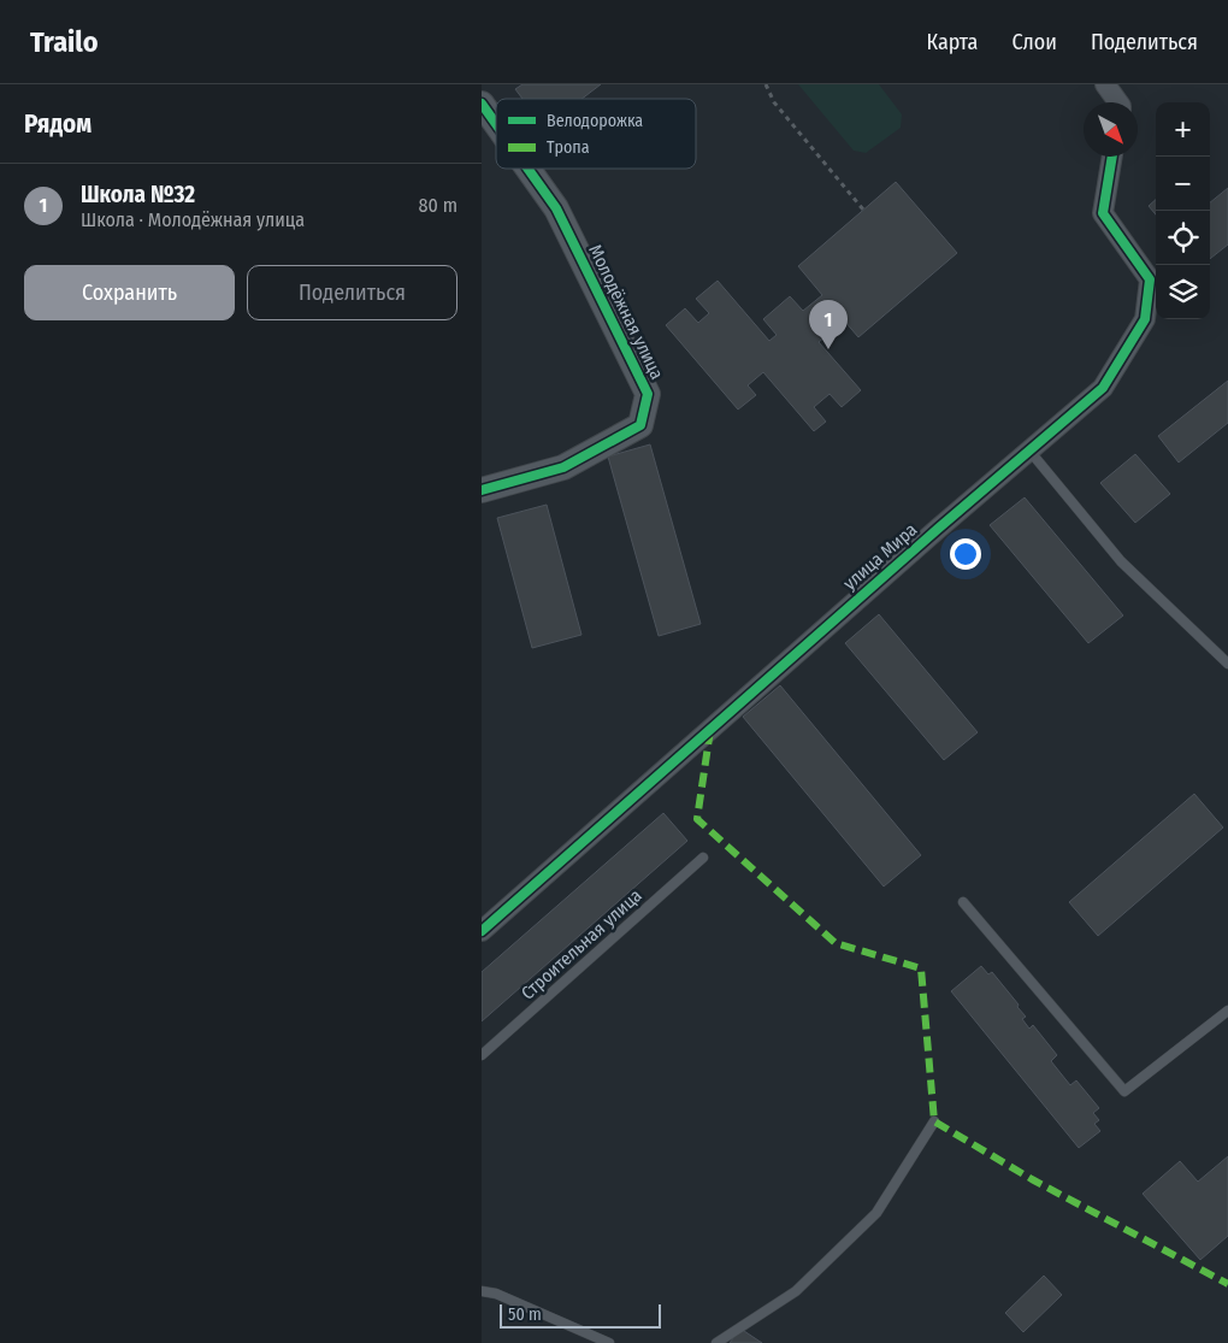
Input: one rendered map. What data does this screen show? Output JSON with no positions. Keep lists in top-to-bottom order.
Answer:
{
  "streets": {
    "street": ["Молодёжная улица", "улица Мира"],
    "lane": ["Строительная улица"]
  },
  "legend": ["Велодорожка", "Тропа"],
  "scale_bar": "50 m",
  "north": "bottom right",
  "page": {
    "header": "Trailo",
    "nav": ["Карта", "Слои", "Поделиться"],
    "heading": "Рядом",
    "map_buttons": ["+", "−"],
    "list": [
      {
        "mark": "1",
        "name": "Школа №32",
        "note": "Школа · Молодёжная улица",
        "value": "80 m"
      }
    ],
    "buttons": ["Сохранить", "Поделиться"],
    "pins": "1",
    "scale": "50 m"
  }
}
